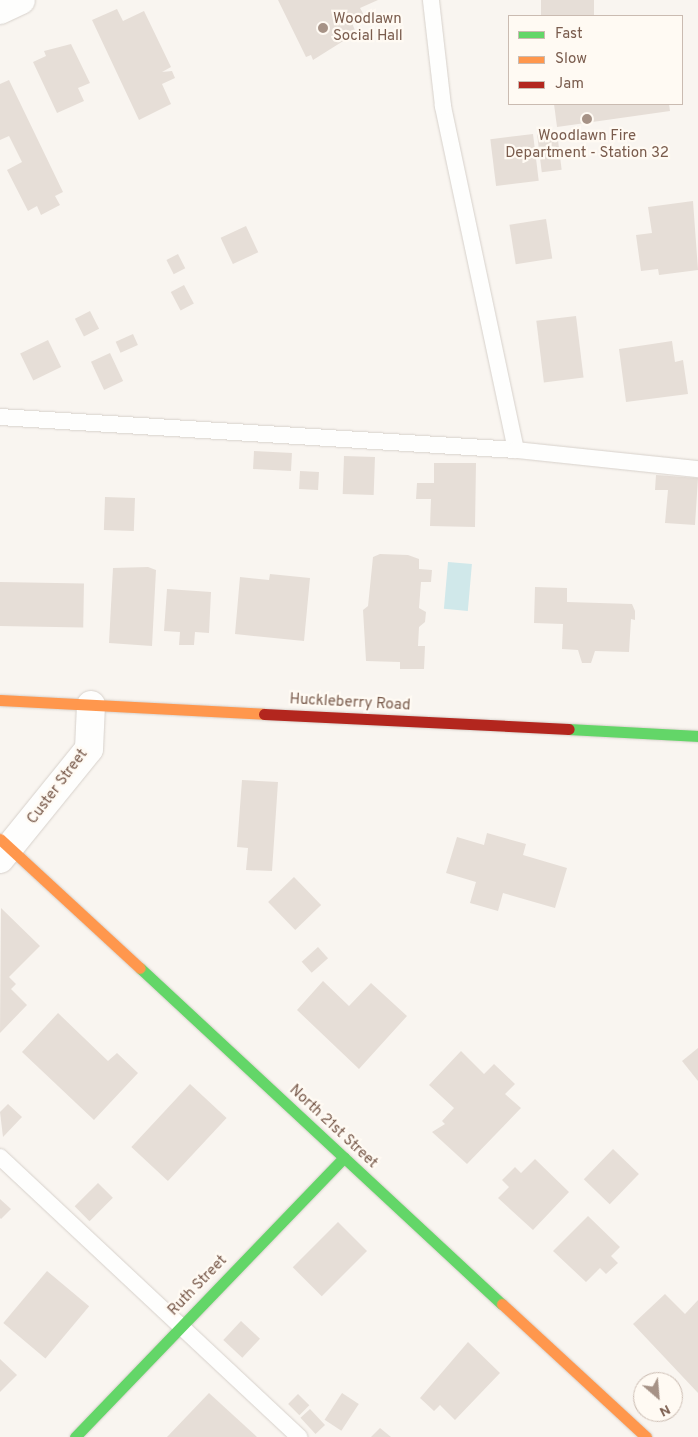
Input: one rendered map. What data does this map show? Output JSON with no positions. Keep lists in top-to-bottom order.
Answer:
{
  "streets": {
    "street": [
      "Huckleberry Road",
      "Custer Street",
      "North 21st Street",
      "Ruth Street"
    ]
  },
  "crossings": [
    ["Huckleberry Road", "Custer Street"],
    ["Custer Street", "North 21st Street"],
    ["North 21st Street", "Ruth Street"]
  ],
  "places": ["Woodlawn Social Hall", "Woodlawn Fire Department - Station 32"],
  "legend": ["Fast", "Slow", "Jam"],
  "north": "bottom right"
}
